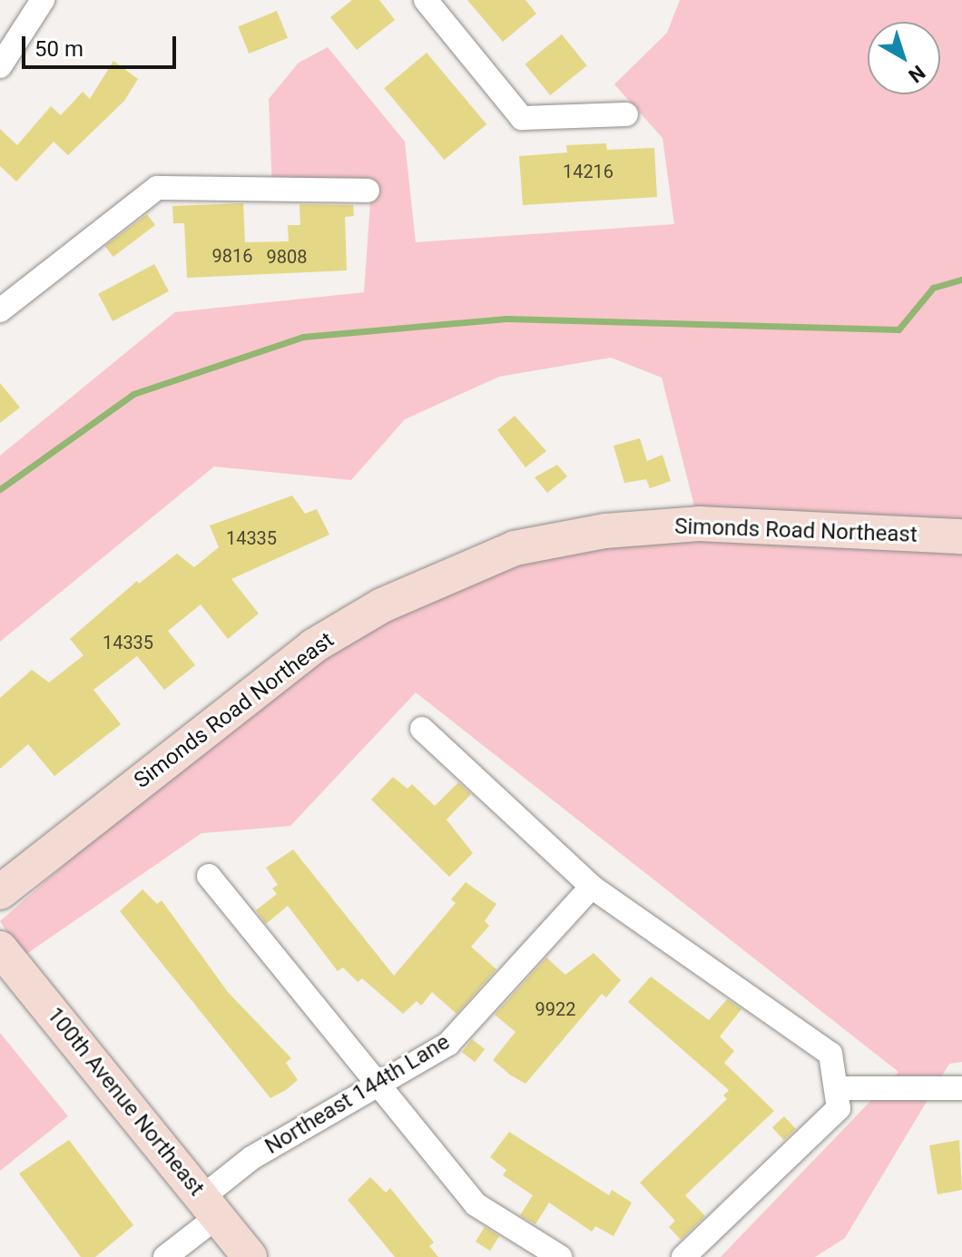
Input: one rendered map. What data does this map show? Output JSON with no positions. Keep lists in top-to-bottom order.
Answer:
{
  "streets": {
    "main road": ["Simonds Road Northeast", "100th Avenue Northeast"],
    "street": ["Northeast 144th Lane"]
  },
  "crossings": [
    ["Northeast 144th Lane", "100th Avenue Northeast"]
  ],
  "house_numbers": [
    "14216",
    "9816",
    "9808",
    "14335",
    "14335",
    "9922"
  ],
  "scale_bar": "50 m",
  "north": "bottom right"
}
